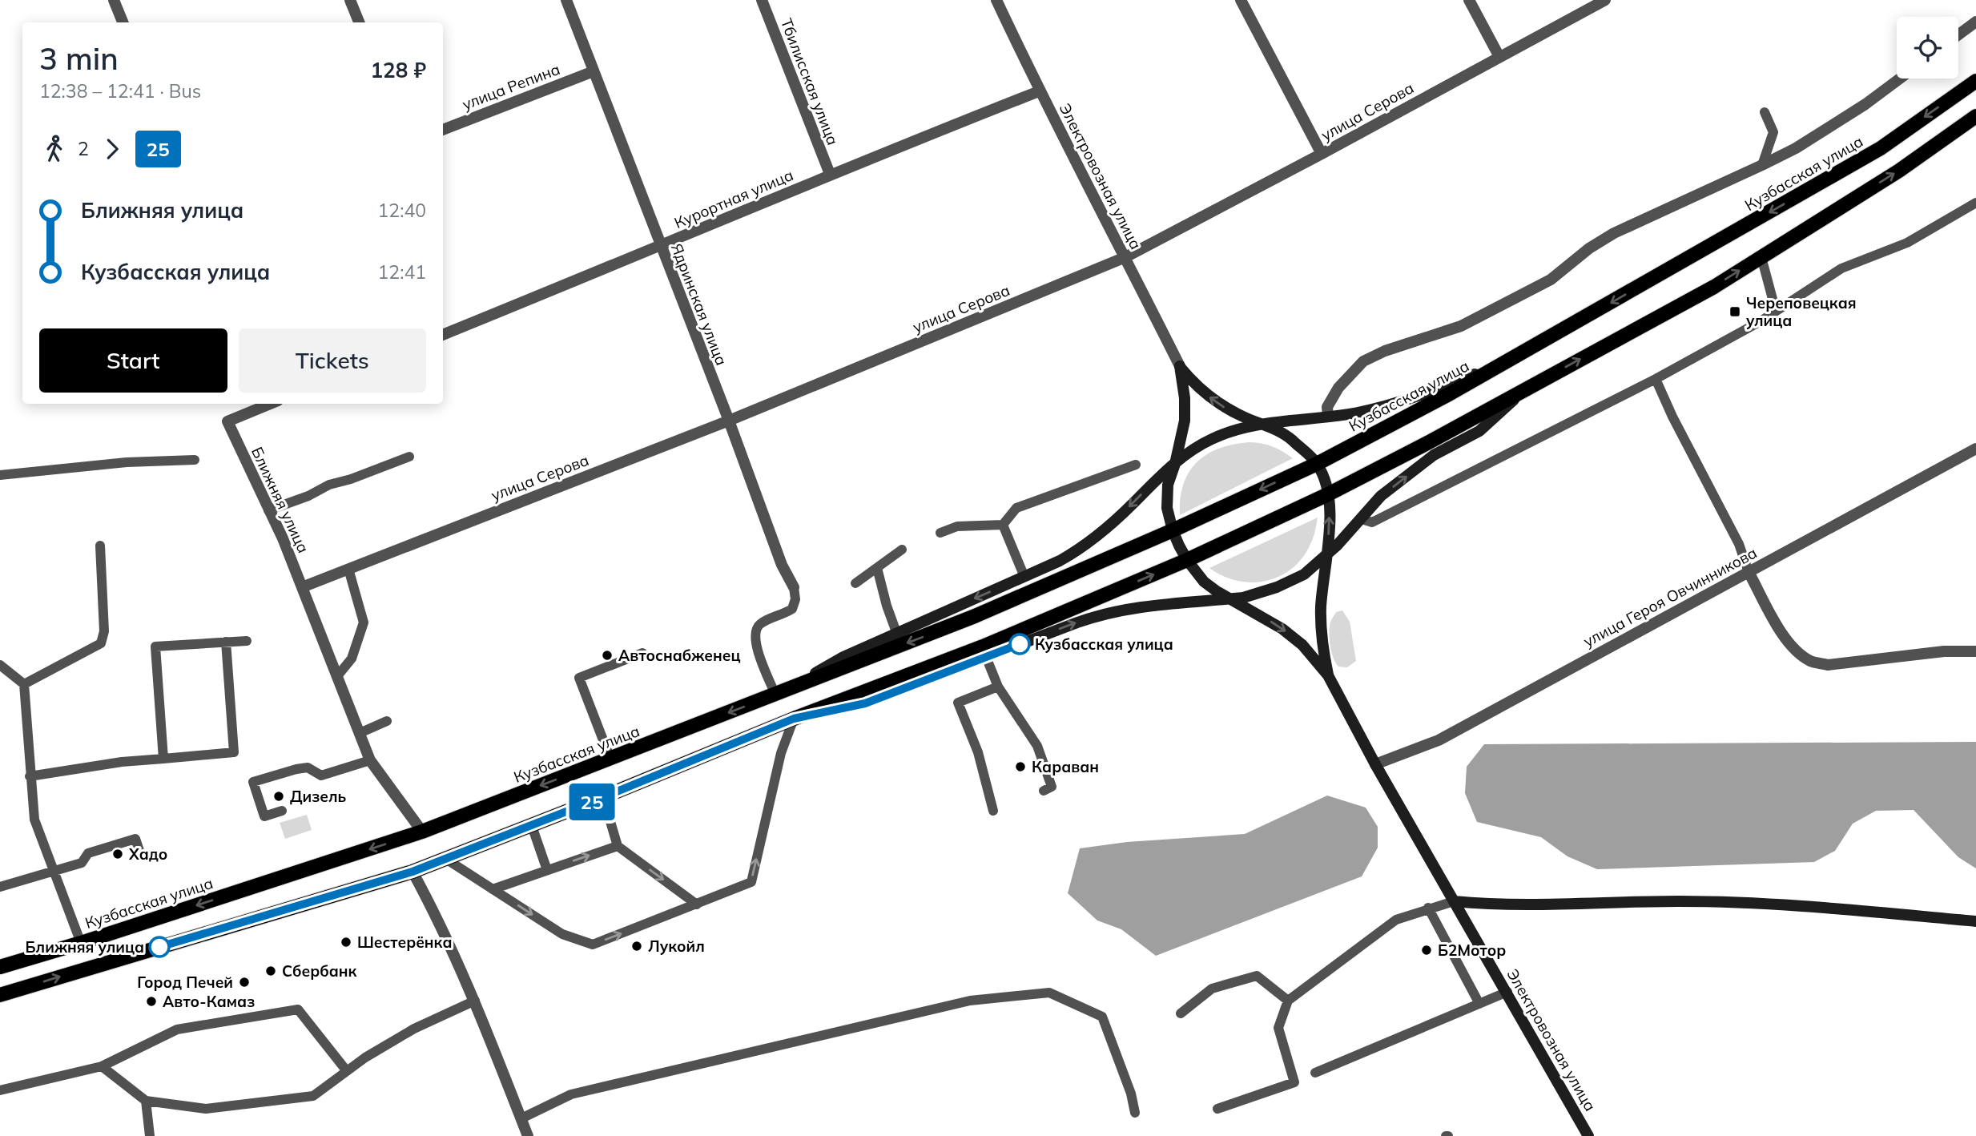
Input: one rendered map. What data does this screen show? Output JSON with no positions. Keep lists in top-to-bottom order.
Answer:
{
  "streets": {
    "main road": ["Кузбасская улица"],
    "street": [
      "Тбилисская улица",
      "улица Репина",
      "улица Серова",
      "Электровозная улица",
      "Курортная улица",
      "Ядринская улица",
      "Ближняя улица",
      "улица Героя Овчинникова"
    ]
  },
  "crossings": [
    ["Тбилисская улица", "Курортная улица"],
    ["улица Репина", "Ядринская улица"],
    ["улица Серова", "Электровозная улица"],
    ["улица Серова", "Ядринская улица"],
    ["улица Серова", "Ближняя улица"],
    ["Кузбасская улица", "Ближняя улица"],
    ["Электровозная улица", "Курортная улица"],
    ["Электровозная улица", "улица Героя Овчинникова"],
    ["Курортная улица", "Ядринская улица"]
  ],
  "places": {
    "transit": ["Череповецкая улица"],
    "other": [
      "Кузбасская улица",
      "Автоснабженец",
      "Караван",
      "Дизель",
      "Хадо",
      "Шестерёнка",
      "Лукойл",
      "Ближняя улица",
      "Б2Мотор",
      "Сбербанк",
      "Город Печей",
      "Авто-Камаз"
    ]
  },
  "lines": ["bus line 25"],
  "page": {
    "on_map": "25",
    "heading": ["3 min", "12:38 – 12:41 · Bus", "128 ₽"],
    "legs": ["2", "25"],
    "list": [
      {
        "name": "Ближняя улица",
        "value": "12:40"
      },
      {
        "name": "Кузбасская улица",
        "value": "12:41"
      }
    ],
    "buttons": ["Start", "Tickets"]
  }
}
